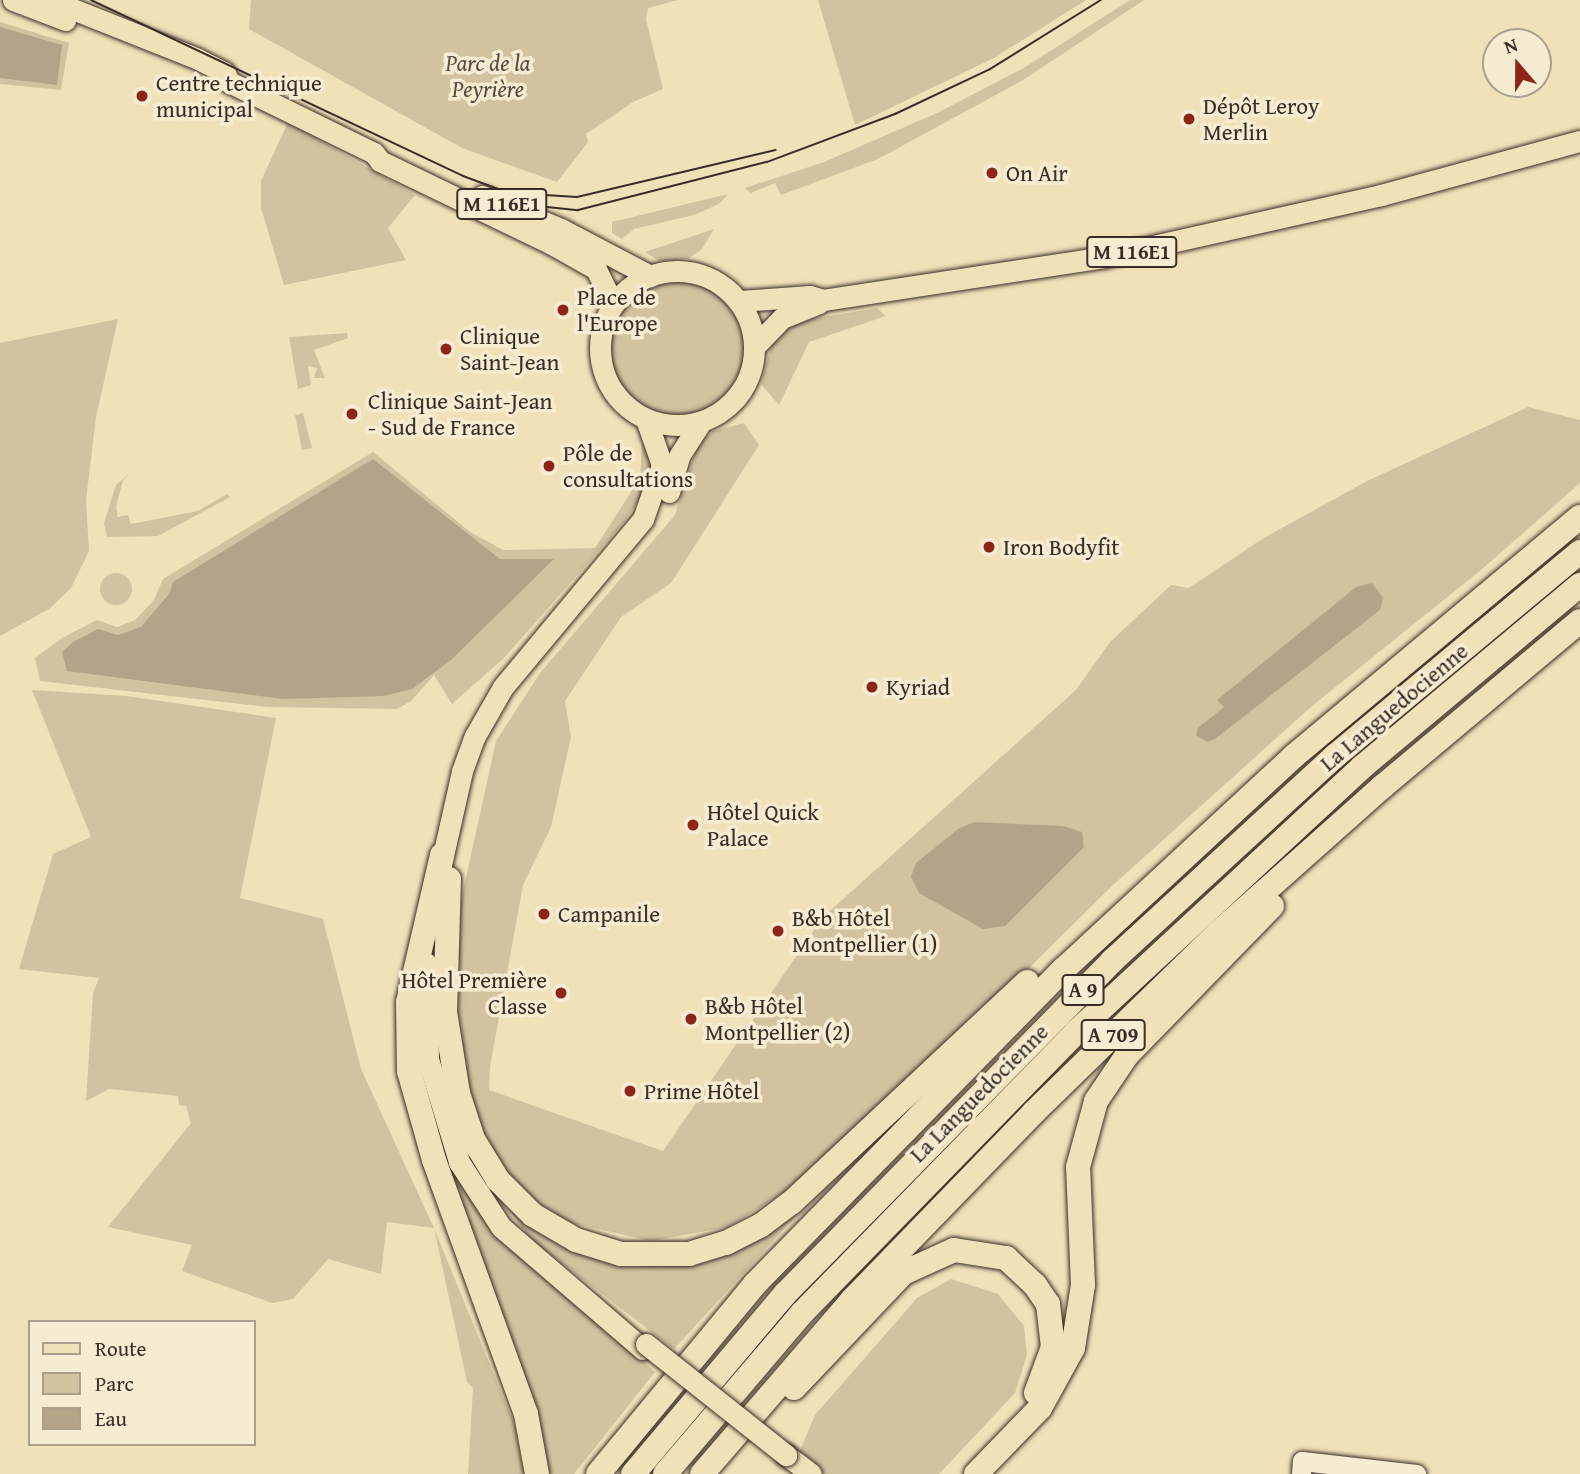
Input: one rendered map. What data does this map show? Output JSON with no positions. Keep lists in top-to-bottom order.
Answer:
{
  "streets": {
    "highway": ["La Languedocienne", "A 9", "A 709"],
    "main road": ["M 116E1"]
  },
  "parks": ["Parc de la Peyrière"],
  "places": [
    "Centre technique municipal",
    "Dépôt Leroy Merlin",
    "On Air",
    "Place de l'Europe",
    "Clinique Saint-Jean",
    "Clinique Saint-Jean - Sud de France",
    "Pôle de consultations",
    "Iron Bodyfit",
    "Kyriad",
    "Hôtel Quick Palace",
    "Campanile",
    "B&b Hôtel Montpellier (1)",
    "Hôtel Première Classe",
    "B&b Hôtel Montpellier (2)",
    "Prime Hôtel"
  ],
  "legend": ["Route", "Parc", "Eau"],
  "north": "top"
}
